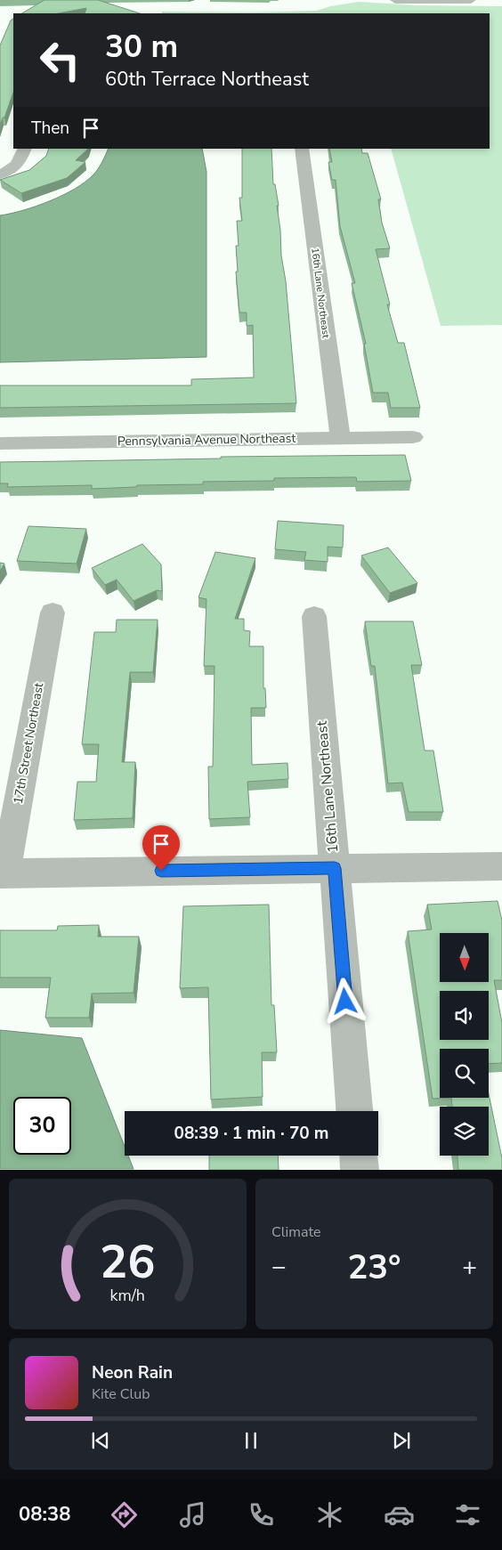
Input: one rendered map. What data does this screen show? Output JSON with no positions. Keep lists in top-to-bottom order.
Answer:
{
  "streets": {
    "street": ["16th Lane Northeast", "Pennsylvania Avenue Northeast", "17th Street Northeast"]
  },
  "crossings": [
    ["16th Lane Northeast", "Pennsylvania Avenue Northeast"]
  ],
  "north": "bottom",
  "page": {
    "turn": ["30 m", "60th Terrace Northeast"],
    "then": "Then",
    "limit": "30",
    "trip": "08:39 · 1 min · 70 m",
    "tile": "Climate",
    "heat": ["−", "23°", "+"],
    "song": ["Neon Rain", "Kite Club"],
    "tabs": "08:38",
    "gauge": ["26", "km/h"]
  }
}
